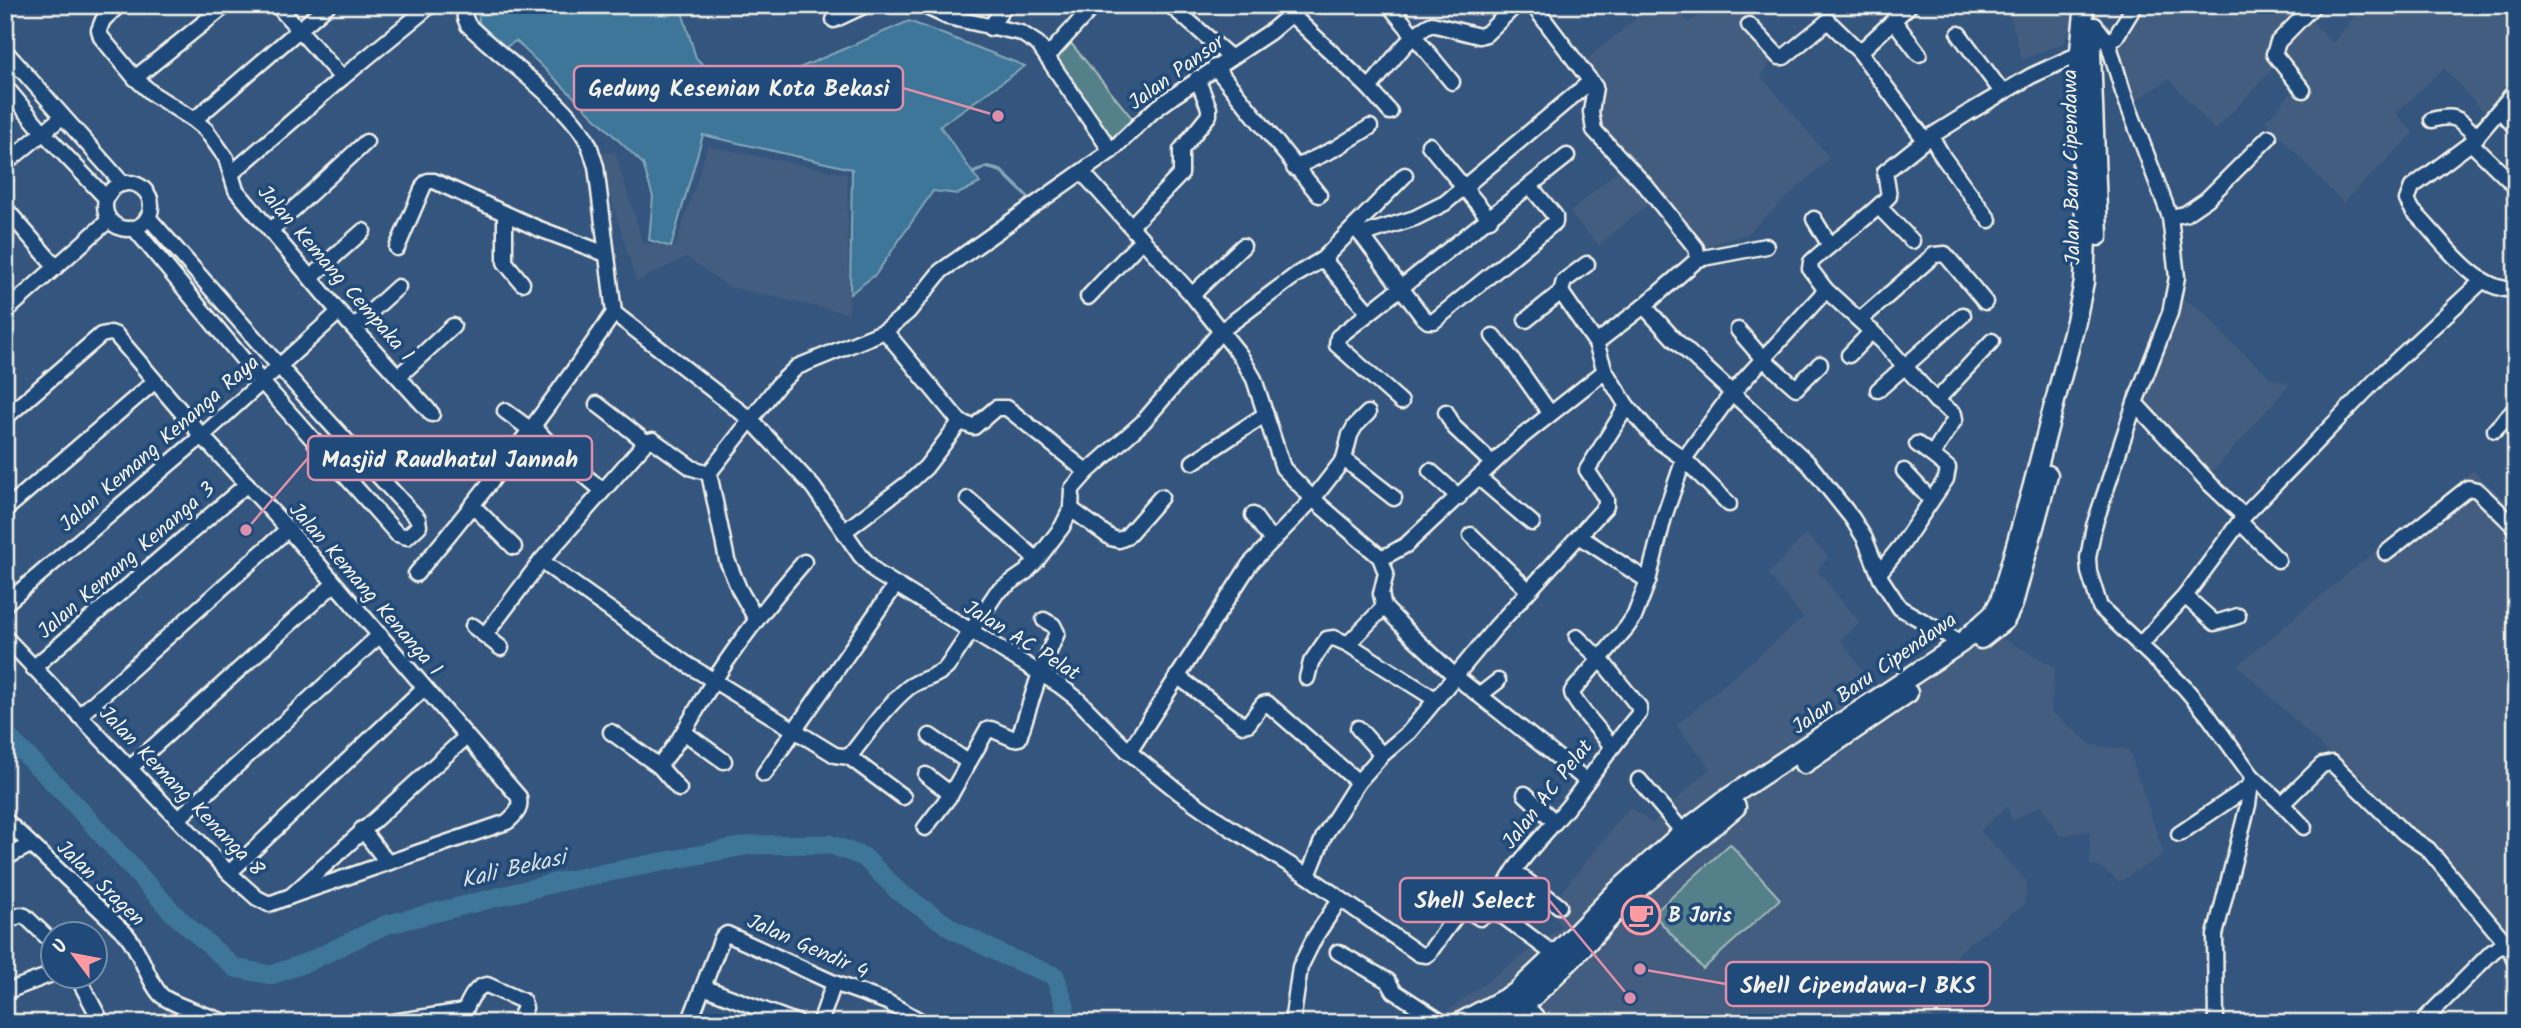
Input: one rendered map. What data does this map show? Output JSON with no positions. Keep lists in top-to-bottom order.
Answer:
{
  "streets": {
    "main road": ["Jalan Baru Cipendawa"],
    "street": [
      "Jalan Pansor",
      "Jalan Kemang Cempaka 1",
      "Jalan Kemang Kenanga Raya",
      "Jalan Kemang Kenanga 3",
      "Jalan Kemang Kenanga 1",
      "Jalan AC Pelat",
      "Jalan Kemang Kenanga 8",
      "Jalan Sragen",
      "Jalan Gendir 4"
    ]
  },
  "crossings": [
    ["Jalan Pansor", "Jalan AC Pelat"],
    ["Jalan Kemang Cempaka 1", "Jalan Kemang Kenanga Raya"],
    ["Jalan Kemang Kenanga Raya", "Jalan Kemang Kenanga 1"],
    ["Jalan Kemang Kenanga 3", "Jalan Kemang Kenanga 1"],
    ["Jalan Kemang Kenanga 3", "Jalan Kemang Kenanga 8"]
  ],
  "water": ["Kali Bekasi"],
  "places": {
    "other": [
      "Gedung Kesenian Kota Bekasi",
      "Masjid Raudhatul Jannah",
      "Shell Cipendawa-1 BKS",
      "Shell Select"
    ],
    "cafe": ["B Joris"]
  },
  "north": "top left"
}
